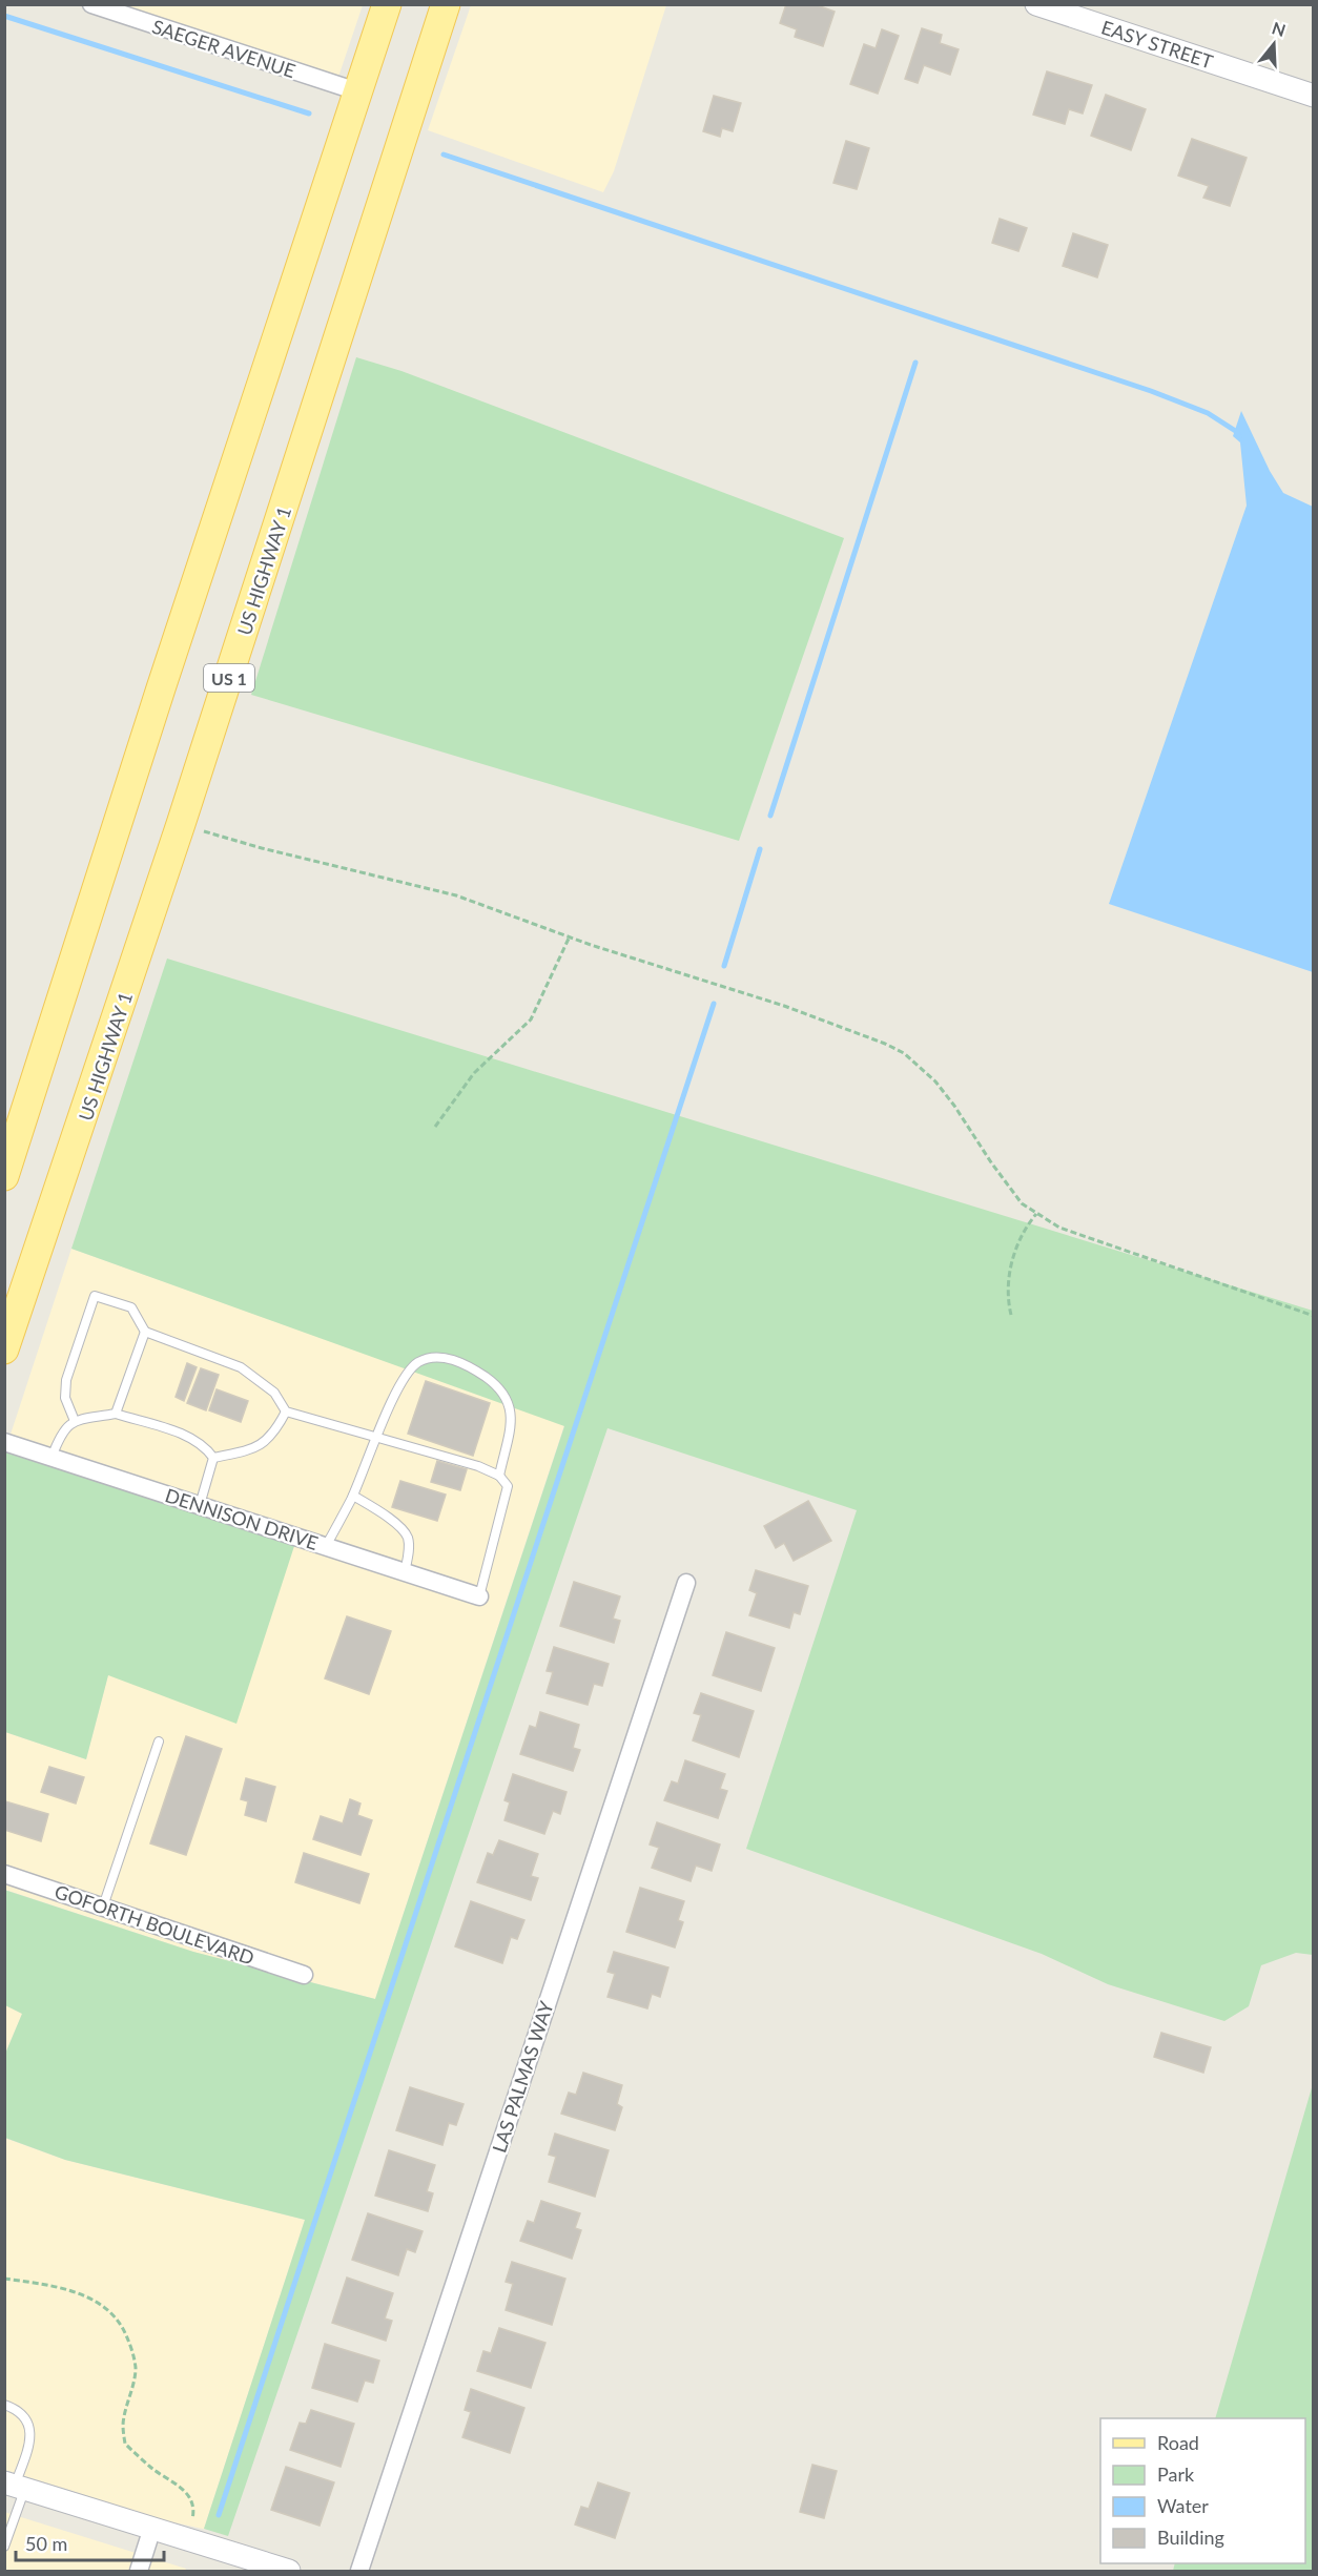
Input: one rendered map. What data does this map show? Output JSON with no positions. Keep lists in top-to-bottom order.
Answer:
{
  "streets": {
    "main road": ["US HIGHWAY 1", "US 1"],
    "street": [
      "EASY STREET",
      "SAEGER AVENUE",
      "DENNISON DRIVE",
      "GOFORTH BOULEVARD",
      "LAS PALMAS WAY"
    ]
  },
  "legend": [
    "Road",
    "Park",
    "Water",
    "Building"
  ],
  "scale_bar": "50 m",
  "north": "top"
}
